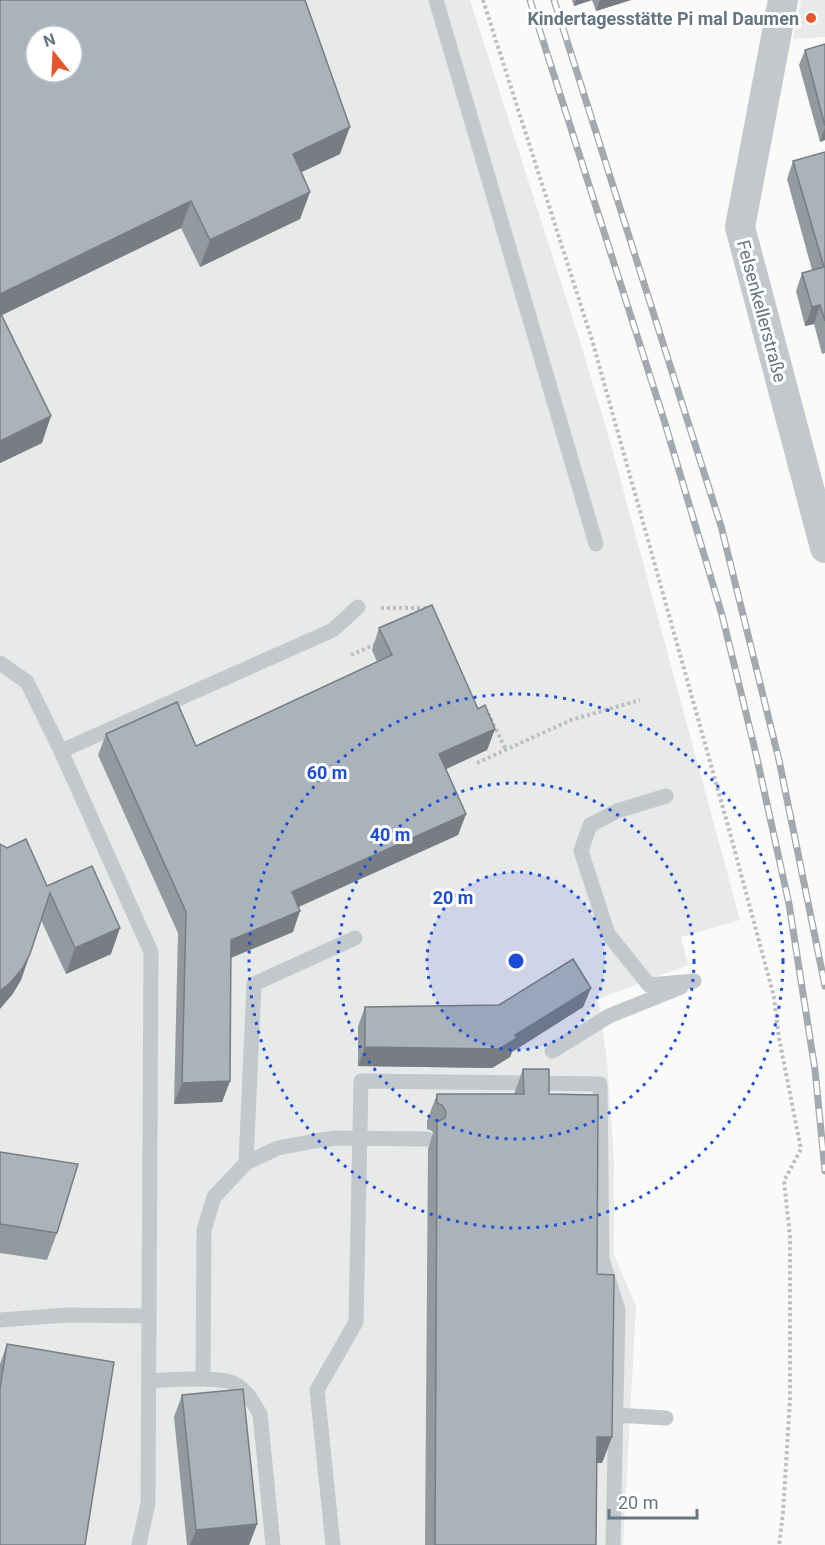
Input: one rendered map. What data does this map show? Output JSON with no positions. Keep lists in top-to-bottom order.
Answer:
{
  "streets": {
    "street": ["Felsenkellerstraße"]
  },
  "places": ["Kindertagesstätte Pi mal Daumen"],
  "scale_bar": "20 m",
  "north": "top",
  "rings": ["60 m", "40 m", "20 m"]
}
